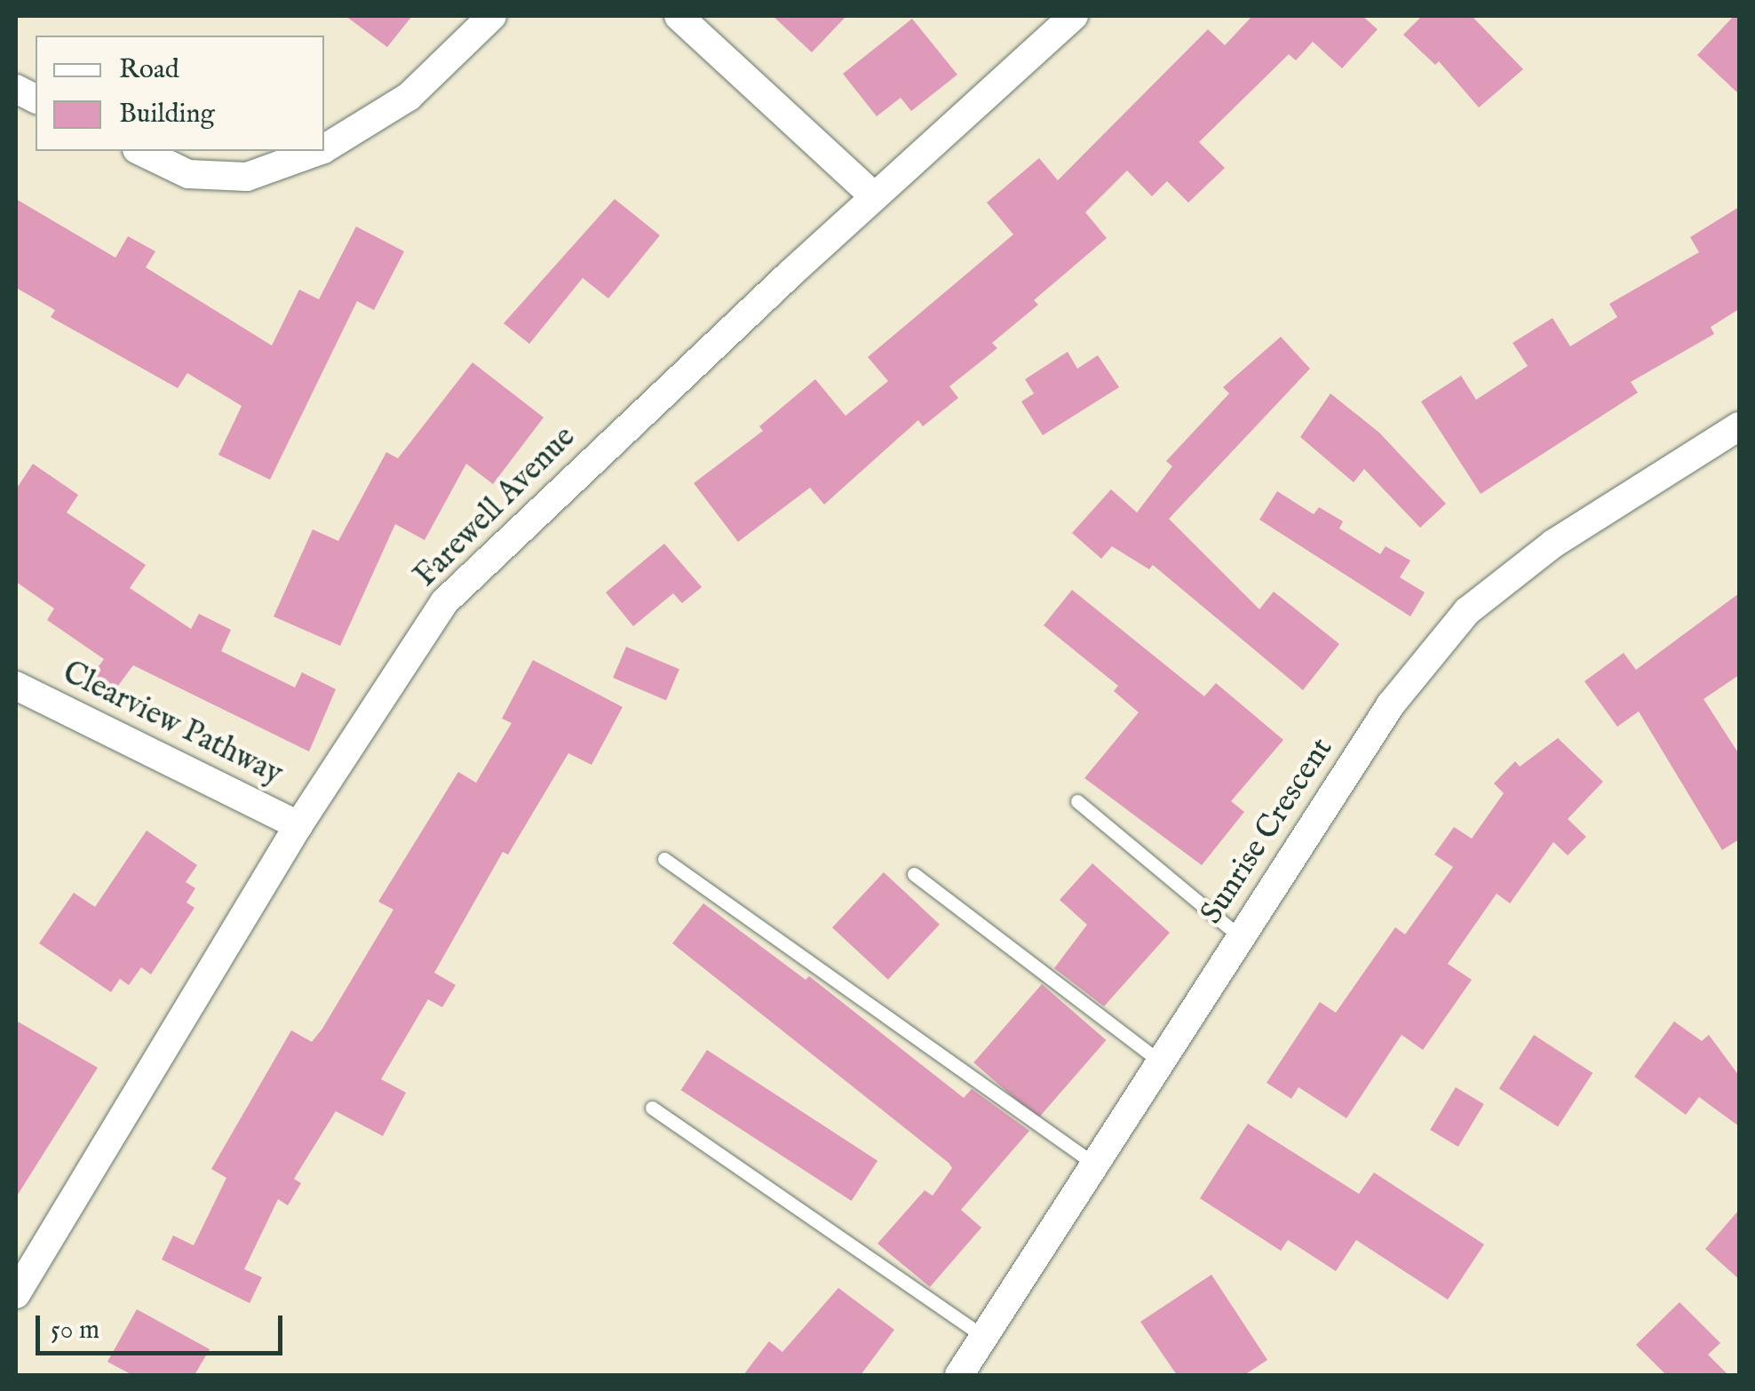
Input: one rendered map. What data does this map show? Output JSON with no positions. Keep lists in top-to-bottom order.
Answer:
{
  "streets": {
    "street": ["Farewell Avenue", "Clearview Pathway", "Sunrise Crescent"]
  },
  "crossings": [
    ["Farewell Avenue", "Clearview Pathway"]
  ],
  "legend": ["Road", "Building"],
  "scale_bar": "50 m"
}
